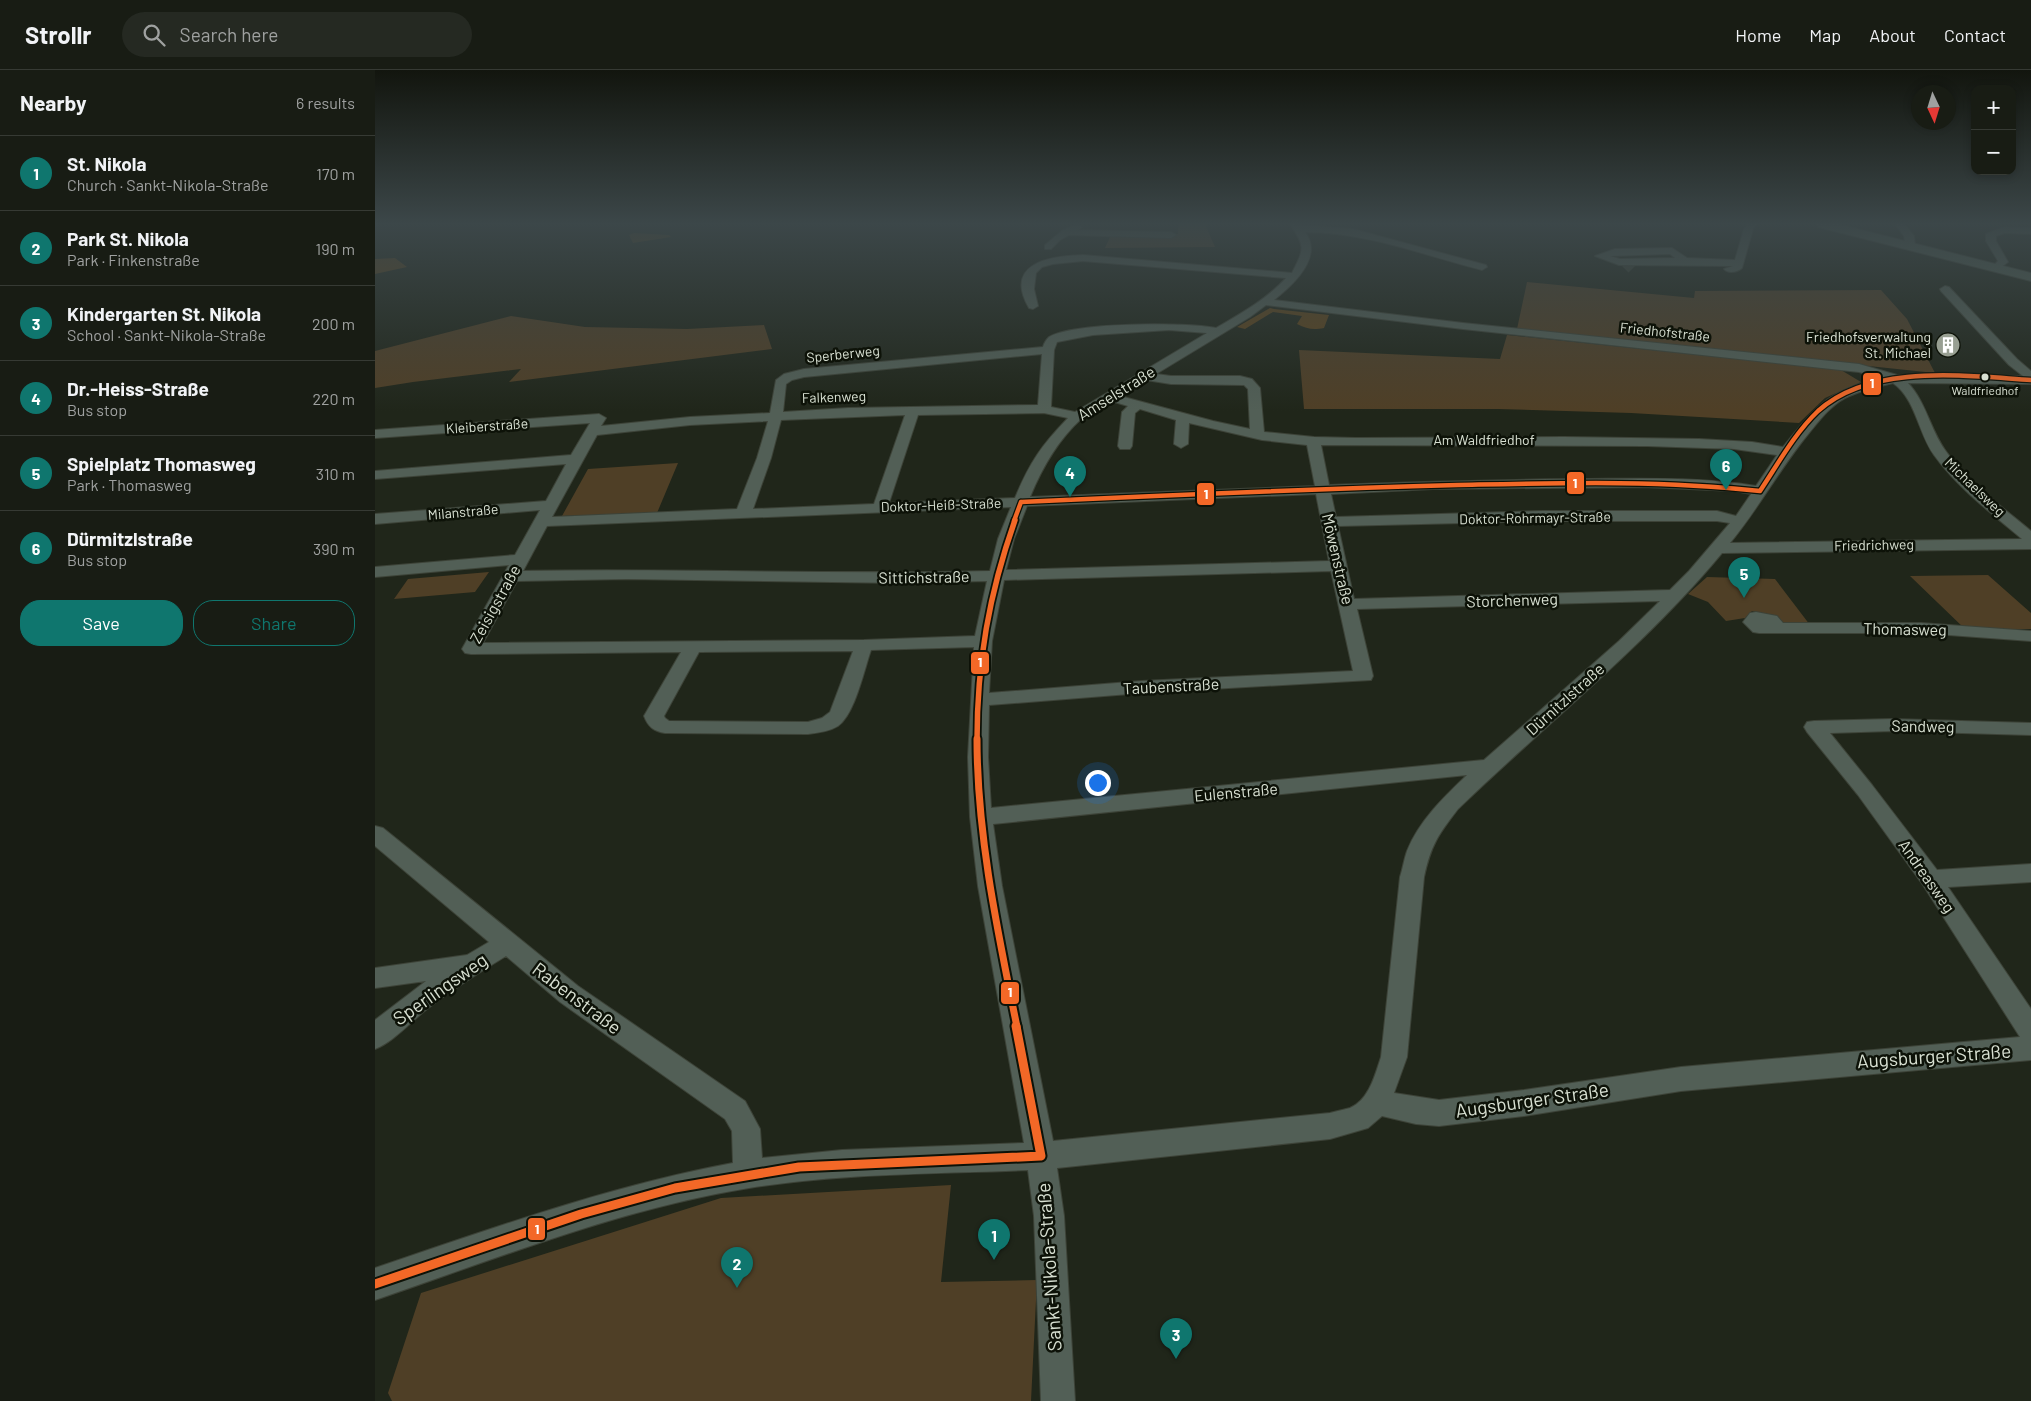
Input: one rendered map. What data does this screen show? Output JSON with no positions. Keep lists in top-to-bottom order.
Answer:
{
  "streets": {
    "street": [
      "Friedhofstraße",
      "Sperberweg",
      "Amselstraße",
      "Falkenweg",
      "Kleiberstraße",
      "Am Waldfriedhof",
      "Michaelsweg",
      "Doktor-Heiß-Straße",
      "Milanstraße",
      "Doktor-Rohrmayr-Straße",
      "Friedrichweg",
      "Möwenstraße",
      "Sittichstraße",
      "Storchenweg",
      "Zeisigstraße",
      "Thomasweg",
      "Taubenstraße",
      "Dürnitzlstraße",
      "Sandweg",
      "Eulenstraße",
      "Andreasweg",
      "Sperlingsweg",
      "Rabenstraße",
      "Augsburger Straße",
      "Sankt-Nikola-Straße"
    ]
  },
  "crossings": [
    ["Friedhofstraße", "Amselstraße"],
    ["Friedhofstraße", "Michaelsweg"],
    ["Friedhofstraße", "Dürnitzlstraße"],
    ["Sperberweg", "Falkenweg"],
    ["Sperberweg", "Doktor-Heiß-Straße"],
    ["Amselstraße", "Falkenweg"],
    ["Amselstraße", "Am Waldfriedhof"],
    ["Amselstraße", "Doktor-Heiß-Straße"],
    ["Amselstraße", "Sittichstraße"],
    ["Amselstraße", "Zeisigstraße"],
    ["Amselstraße", "Taubenstraße"],
    ["Amselstraße", "Eulenstraße"],
    ["Amselstraße", "Sankt-Nikola-Straße"],
    ["Falkenweg", "Kleiberstraße"],
    ["Falkenweg", "Zeisigstraße"],
    ["Kleiberstraße", "Zeisigstraße"],
    ["Am Waldfriedhof", "Möwenstraße"],
    ["Am Waldfriedhof", "Dürnitzlstraße"],
    ["Michaelsweg", "Dürnitzlstraße"],
    ["Doktor-Heiß-Straße", "Möwenstraße"],
    ["Doktor-Heiß-Straße", "Zeisigstraße"],
    ["Doktor-Heiß-Straße", "Dürnitzlstraße"],
    ["Milanstraße", "Zeisigstraße"],
    ["Doktor-Rohrmayr-Straße", "Möwenstraße"],
    ["Doktor-Rohrmayr-Straße", "Dürnitzlstraße"],
    ["Friedrichweg", "Dürnitzlstraße"],
    ["Möwenstraße", "Sittichstraße"],
    ["Möwenstraße", "Storchenweg"],
    ["Möwenstraße", "Taubenstraße"],
    ["Sittichstraße", "Zeisigstraße"],
    ["Storchenweg", "Dürnitzlstraße"],
    ["Dürnitzlstraße", "Eulenstraße"],
    ["Dürnitzlstraße", "Augsburger Straße"],
    ["Sandweg", "Andreasweg"],
    ["Sperlingsweg", "Rabenstraße"]
  ],
  "places": {
    "building": ["Friedhofsverwaltung St. Michael"],
    "other": ["Waldfriedhof"]
  },
  "lines": ["transit line 1"],
  "north": "bottom",
  "page": {
    "header": "Strollr",
    "search": "Search here",
    "nav": [
      "Home",
      "Map",
      "About",
      "Contact"
    ],
    "heading": ["Nearby", "6 results"],
    "map_buttons": ["+", "−"],
    "list": [
      {
        "mark": "1",
        "name": "St. Nikola",
        "note": "Church · Sankt-Nikola-Straße",
        "value": "170 m"
      },
      {
        "mark": "2",
        "name": "Park St. Nikola",
        "note": "Park · Finkenstraße",
        "value": "190 m"
      },
      {
        "mark": "3",
        "name": "Kindergarten St. Nikola",
        "note": "School · Sankt-Nikola-Straße",
        "value": "200 m"
      },
      {
        "mark": "4",
        "name": "Dr.-Heiss-Straße",
        "note": "Bus stop",
        "value": "220 m"
      },
      {
        "mark": "5",
        "name": "Spielplatz Thomasweg",
        "note": "Park · Thomasweg",
        "value": "310 m"
      },
      {
        "mark": "6",
        "name": "Dürmitzlstraße",
        "note": "Bus stop",
        "value": "390 m"
      }
    ],
    "pins": [
      "6",
      "4",
      "5",
      "1",
      "2",
      "3"
    ],
    "buttons": ["Save", "Share"]
  }
}
